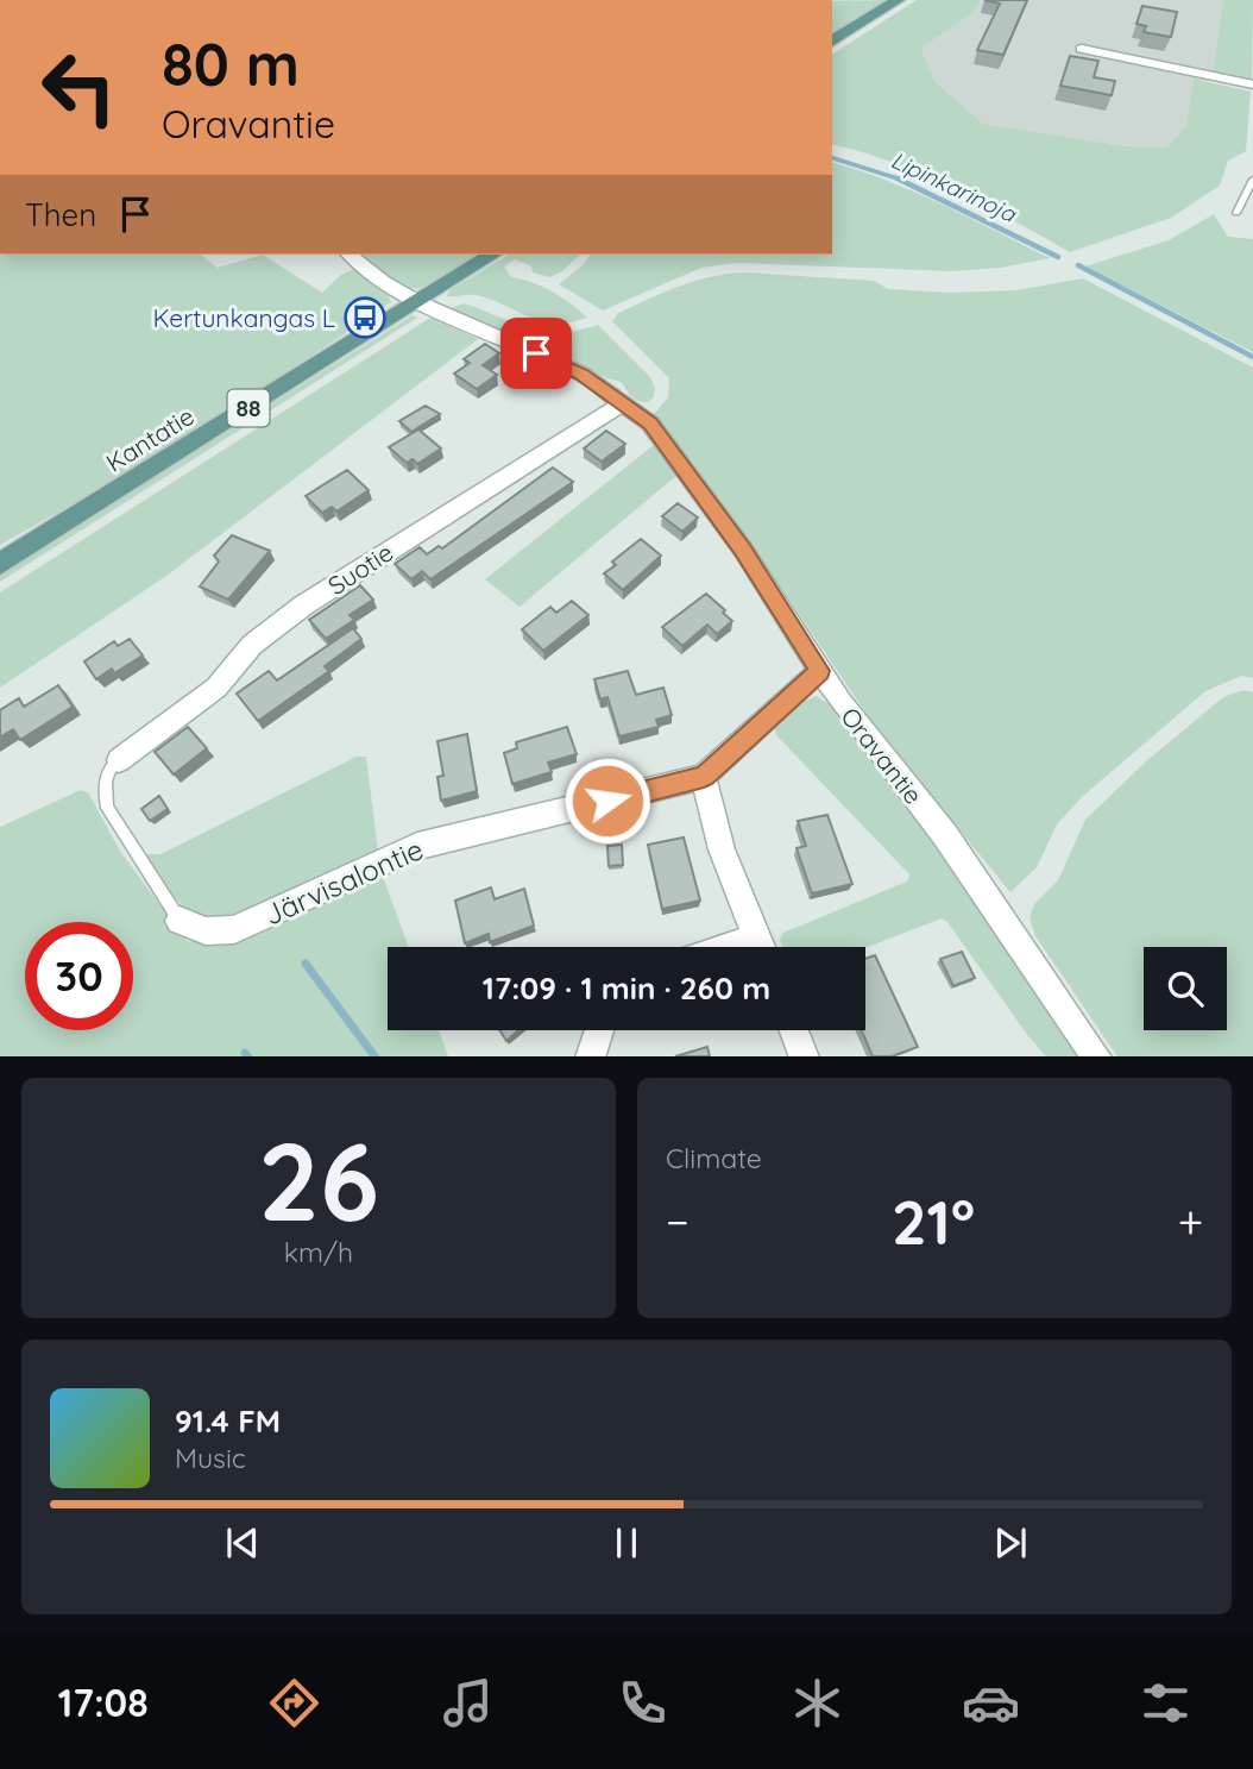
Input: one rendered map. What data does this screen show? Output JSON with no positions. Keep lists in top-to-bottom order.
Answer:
{
  "streets": {
    "main road": ["88", "Kantatie"],
    "street": ["Suotie", "Oravantie", "Järvisalontie"]
  },
  "crossings": [
    ["Kantatie", "Oravantie"],
    ["Suotie", "Oravantie"],
    ["Oravantie", "Järvisalontie"]
  ],
  "water": ["Lipinkarinoja"],
  "places": {
    "bus stop": ["Kertunkangas L"]
  },
  "page": {
    "turn": ["80 m", "Oravantie"],
    "then": "Then",
    "limit": "30",
    "trip": "17:09 · 1 min · 260 m",
    "tile": [
      ["26", "km/h"],
      "Climate"
    ],
    "heat": ["−", "21°", "+"],
    "song": ["91.4 FM", "Music"],
    "tabs": "17:08"
  }
}
